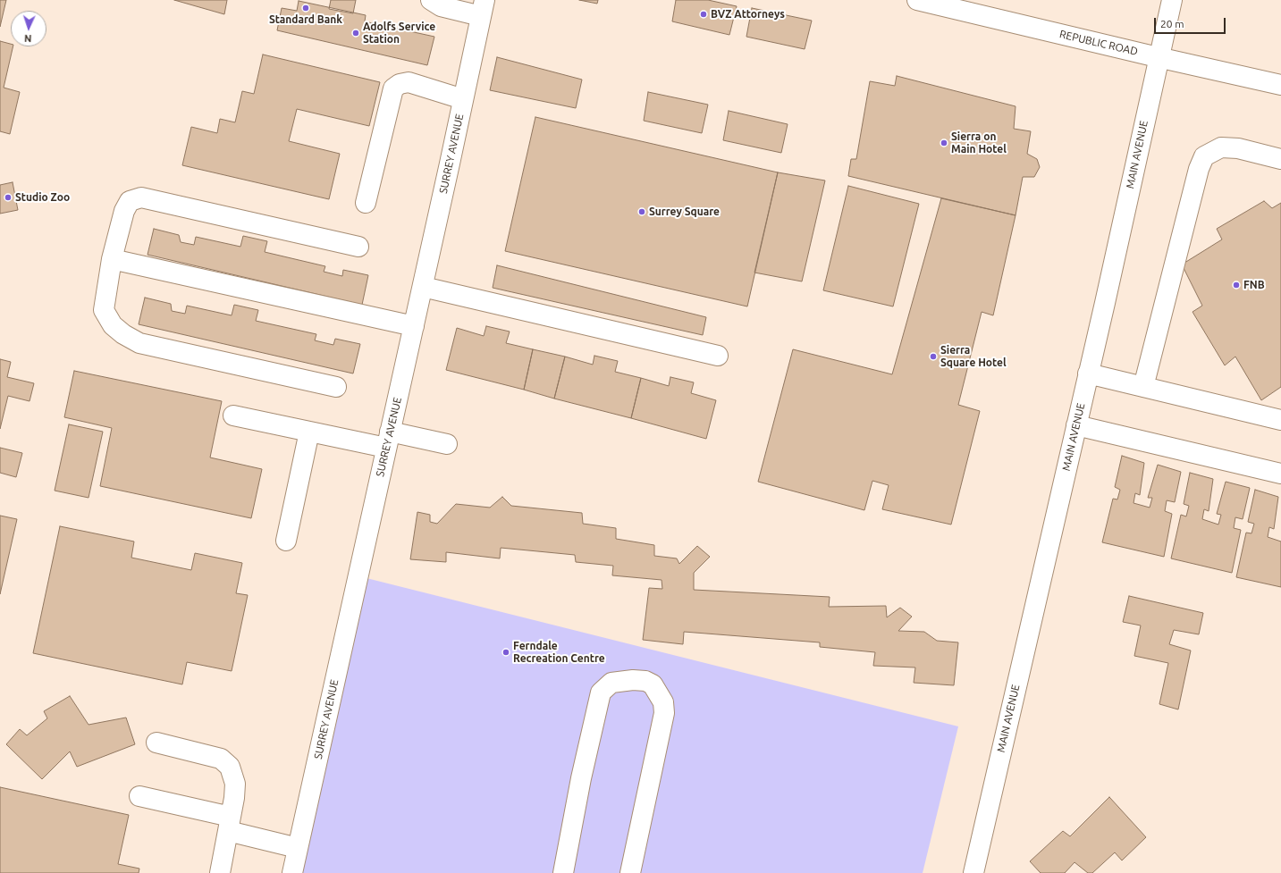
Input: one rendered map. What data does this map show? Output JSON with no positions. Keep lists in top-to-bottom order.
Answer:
{
  "streets": {
    "street": ["REPUBLIC ROAD", "SURREY AVENUE", "MAIN AVENUE"]
  },
  "crossings": [
    ["REPUBLIC ROAD", "MAIN AVENUE"]
  ],
  "places": [
    "Standard Bank",
    "BVZ Attorneys",
    "Adolfs Service Station",
    "Sierra on Main Hotel",
    "Studio Zoo",
    "Surrey Square",
    "FNB",
    "Sierra Square Hotel",
    "Ferndale Recreation Centre"
  ],
  "scale_bar": "20 m",
  "north": "bottom"
}
